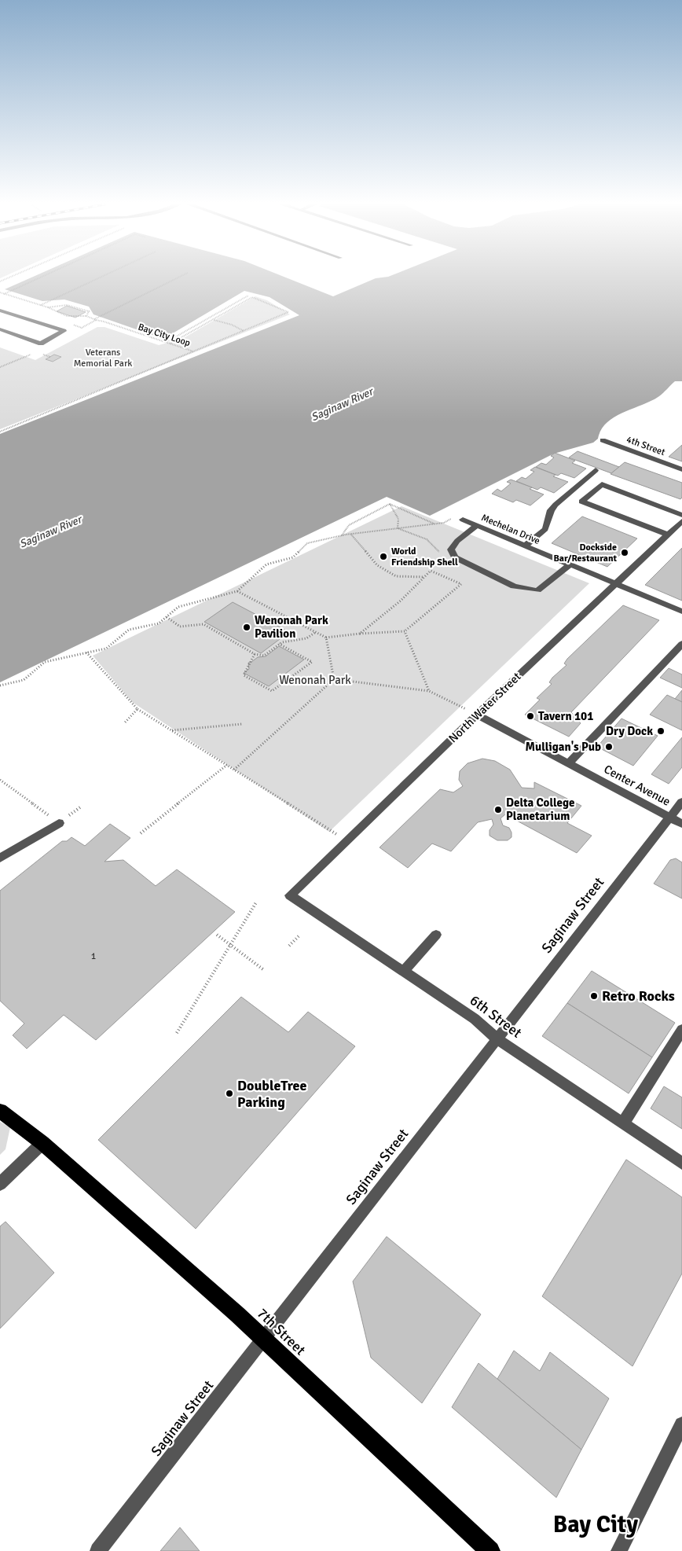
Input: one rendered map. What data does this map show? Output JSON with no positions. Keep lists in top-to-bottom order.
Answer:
{
  "streets": {
    "highway": ["7th Street"],
    "street": [
      "4th Street",
      "Mechelan Drive",
      "North Water Street",
      "Center Avenue",
      "Saginaw Street",
      "6th Street"
    ],
    "path": ["Bay City Loop"]
  },
  "crossings": [
    ["Mechelan Drive", "North Water Street"],
    ["North Water Street", "Center Avenue"],
    ["North Water Street", "6th Street"],
    ["Center Avenue", "Saginaw Street"],
    ["Saginaw Street", "6th Street"],
    ["Saginaw Street", "7th Street"]
  ],
  "districts": ["Bay City"],
  "water": ["Saginaw River"],
  "parks": ["Veterans Memorial Park", "Wenonah Park"],
  "places": [
    "Dockside Bar/Restaurant",
    "World Friendship Shell",
    "Wenonah Park Pavilion",
    "Tavern 101",
    "Dry Dock",
    "Mulligan's Pub",
    "Delta College Planetarium",
    "Retro Rocks",
    "DoubleTree Parking"
  ],
  "house_numbers": ["1"]
}
